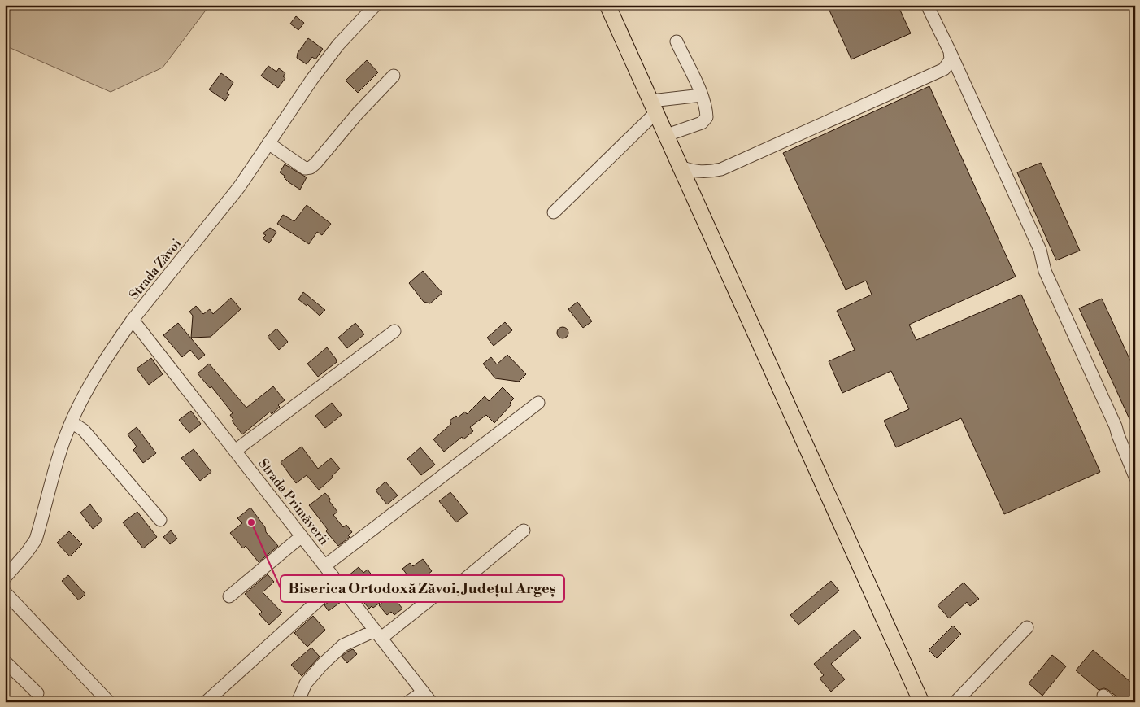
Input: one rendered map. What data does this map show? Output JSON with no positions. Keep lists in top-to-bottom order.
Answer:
{
  "streets": {
    "street": ["Strada Zăvoi", "Strada Primăverii"]
  },
  "crossings": [
    ["Strada Zăvoi", "Strada Primăverii"]
  ],
  "places": ["Biserica Ortodoxă Zăvoi, Județul Argeș"]
}
